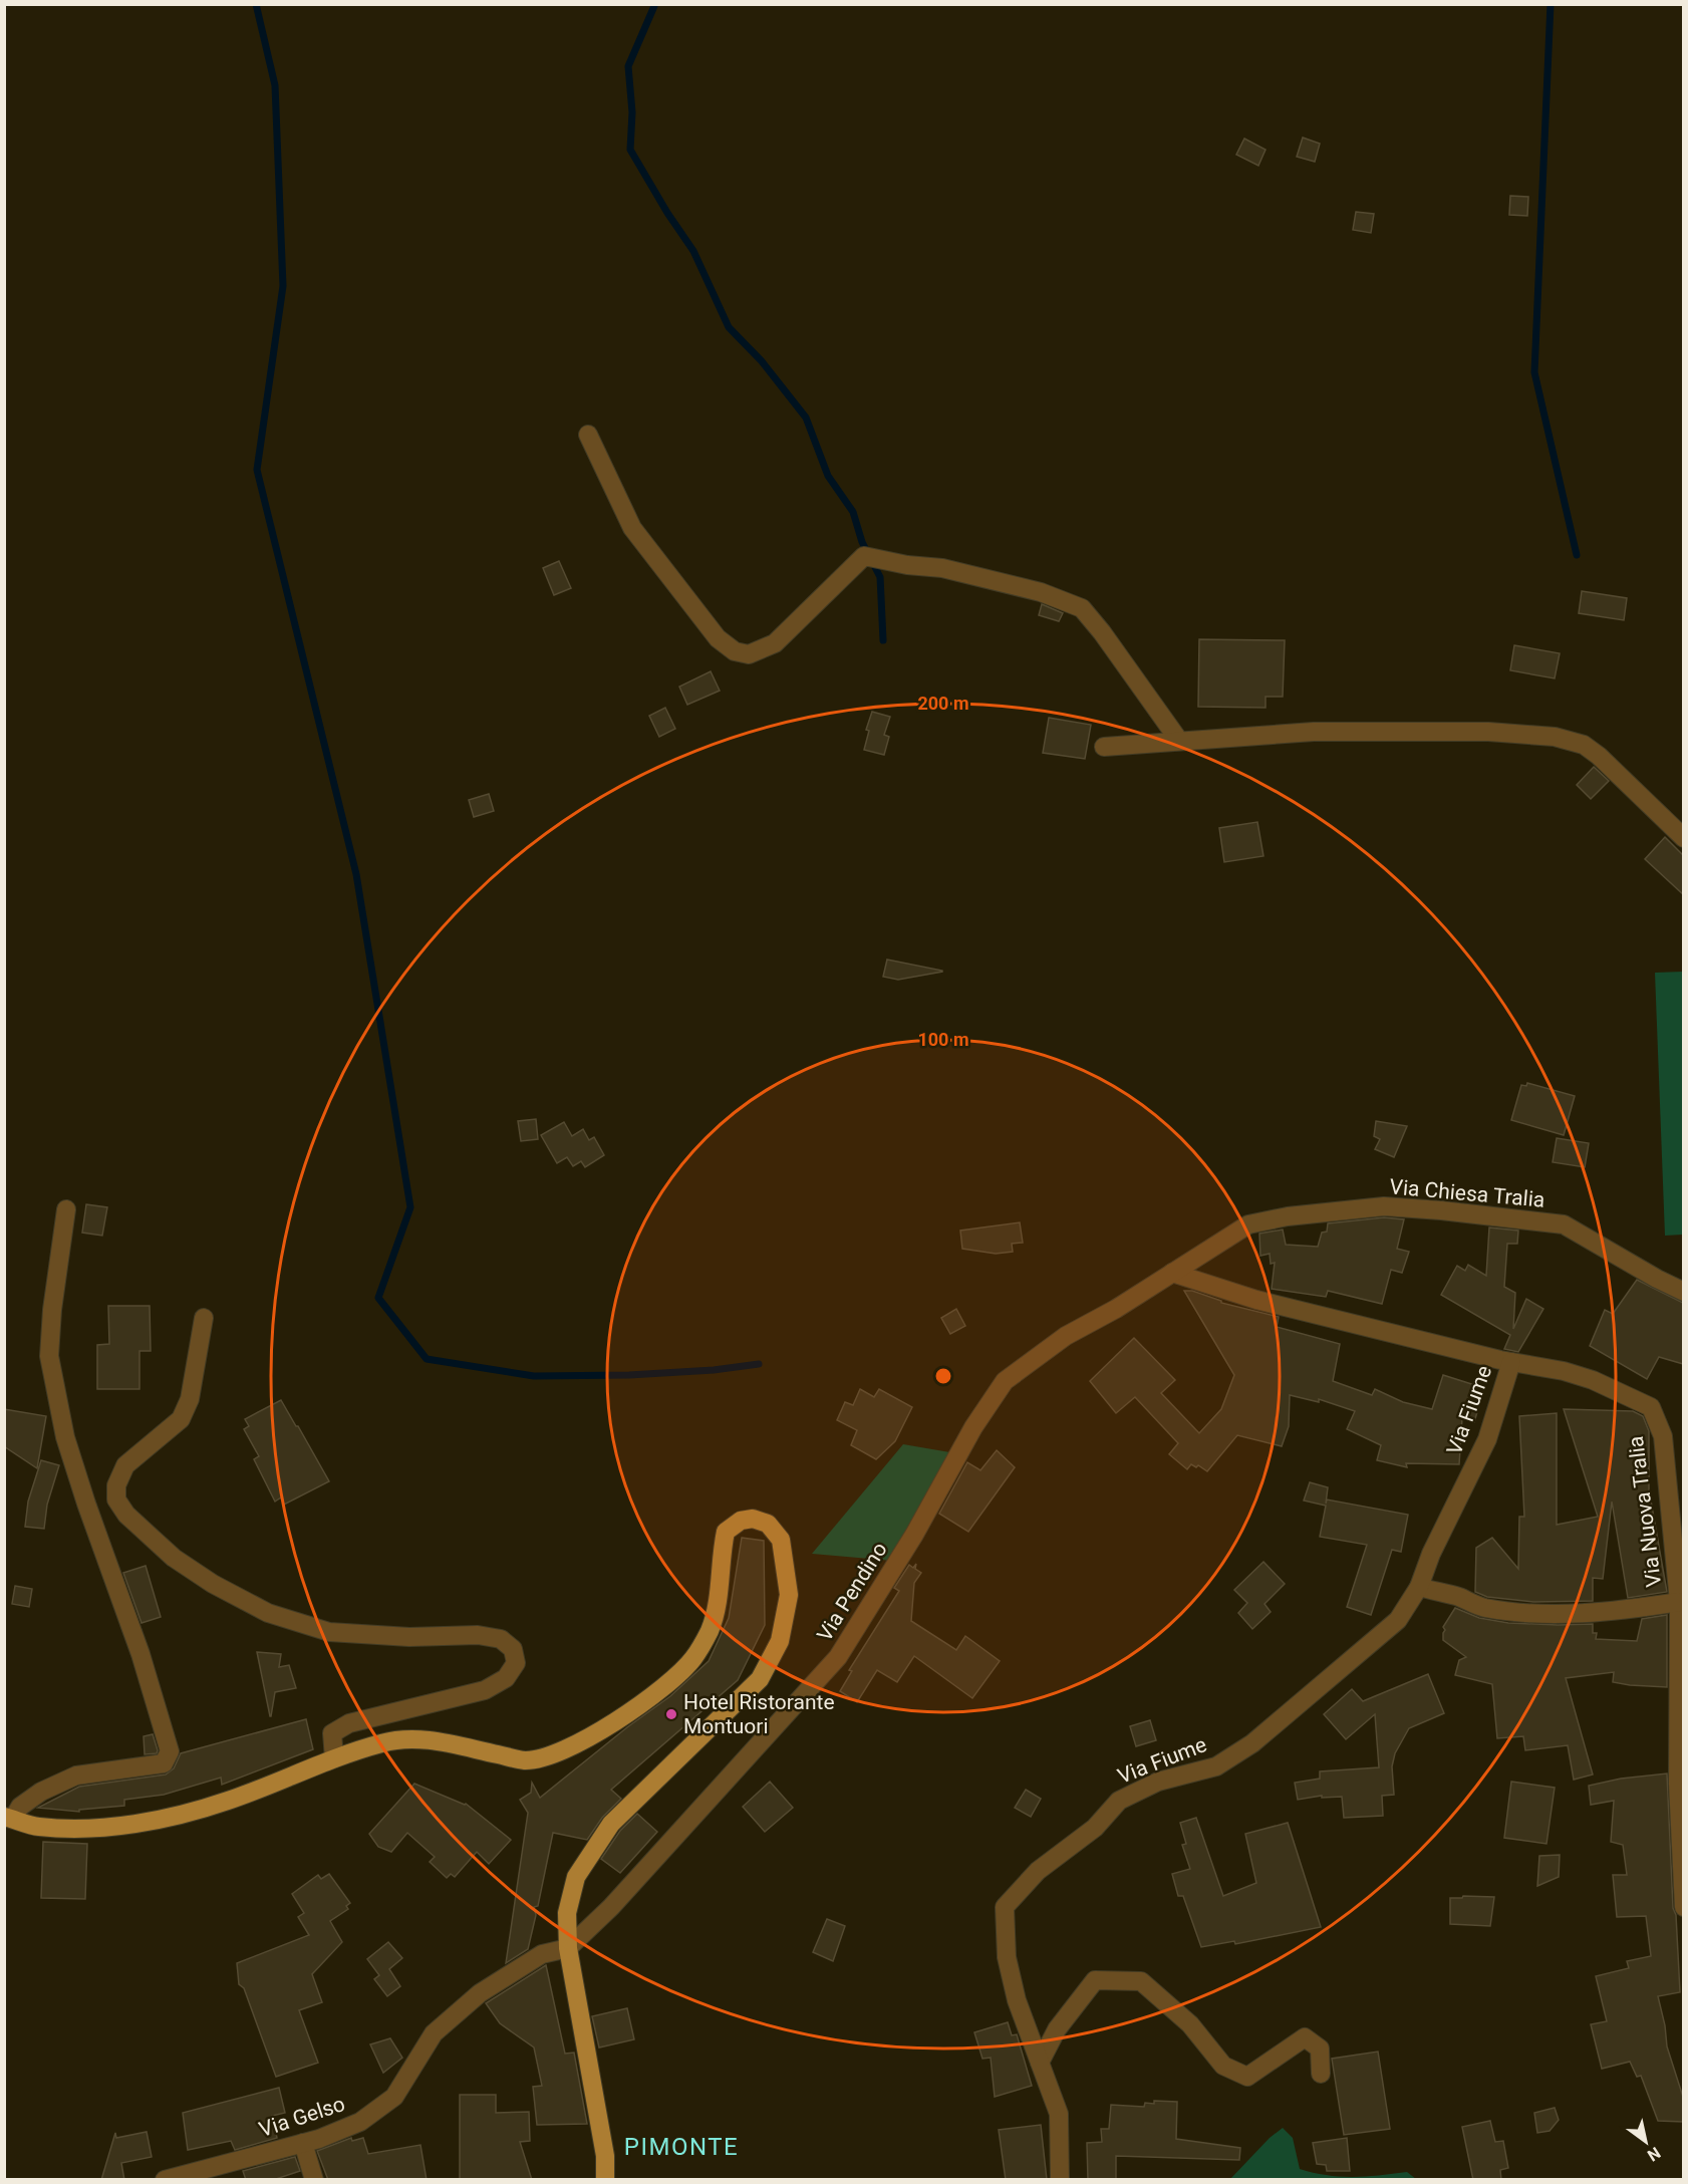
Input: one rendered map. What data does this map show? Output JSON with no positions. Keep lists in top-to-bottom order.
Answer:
{
  "streets": {
    "street": [
      "Via Chiesa Tralia",
      "Via Fiume",
      "Via Nuova Tralia",
      "Via Pendino",
      "Via Gelso"
    ]
  },
  "crossings": [
    ["Via Chiesa Tralia", "Via Nuova Tralia"],
    ["Via Chiesa Tralia", "Via Pendino"],
    ["Via Fiume", "Via Nuova Tralia"],
    ["Via Nuova Tralia", "Via Pendino"],
    ["Via Pendino", "Via Gelso"]
  ],
  "districts": ["PIMONTE"],
  "places": ["Hotel Ristorante Montuori"],
  "north": "bottom right",
  "rings": ["200 m", "100 m"]
}
